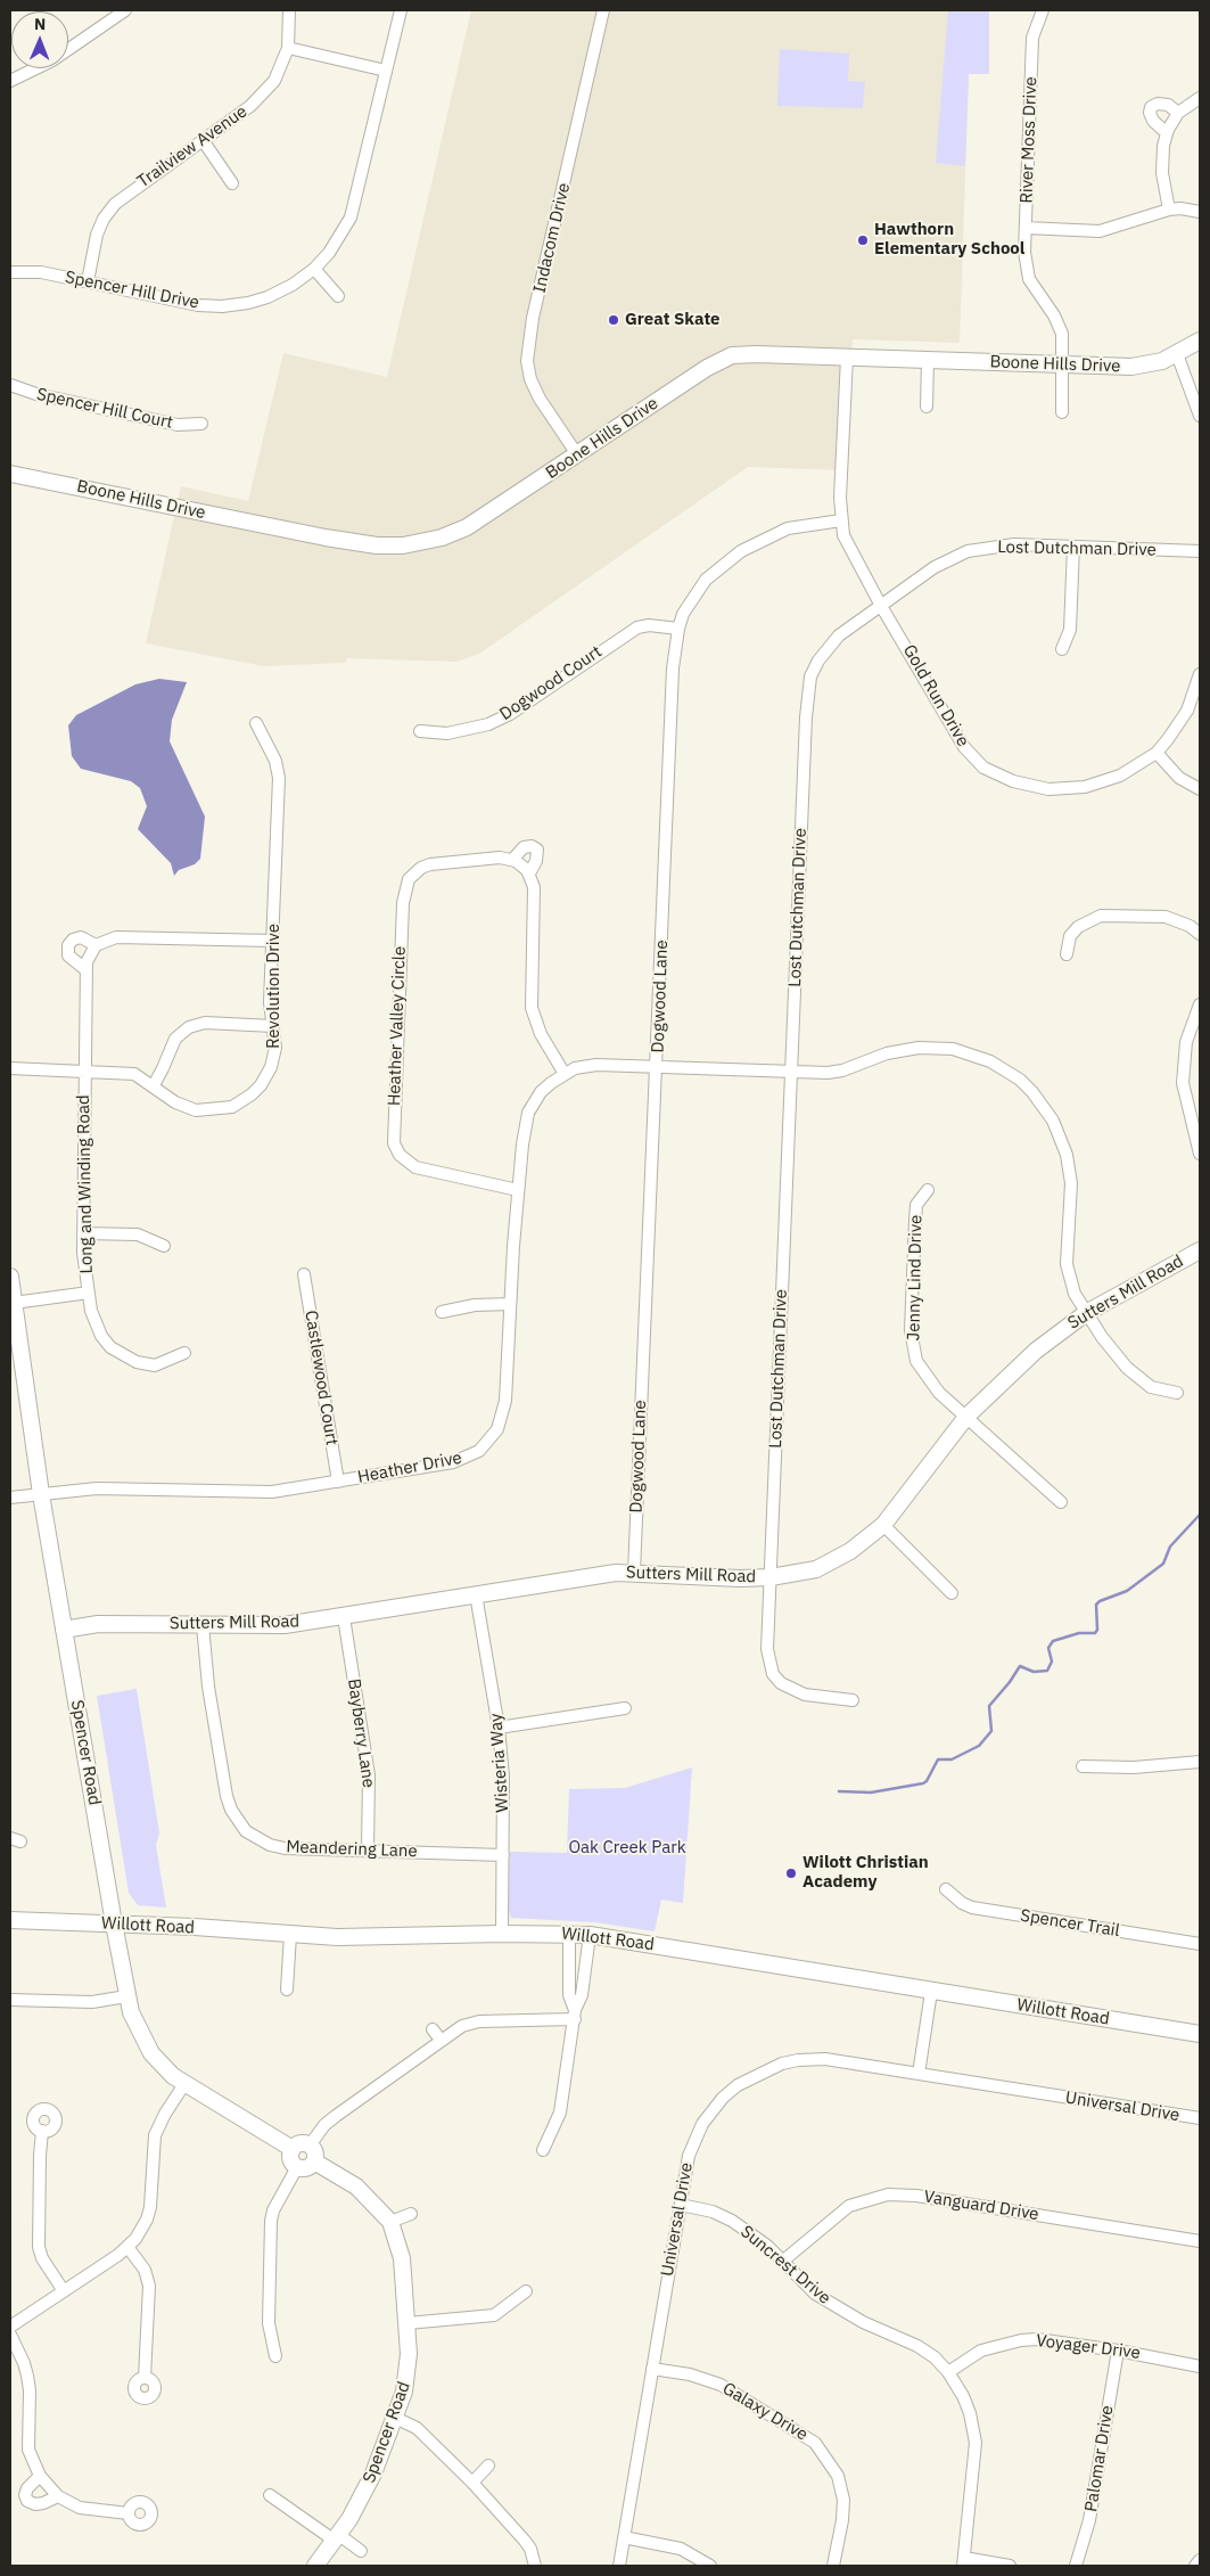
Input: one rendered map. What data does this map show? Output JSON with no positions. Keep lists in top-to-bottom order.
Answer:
{
  "streets": {
    "main road": [
      "Boone Hills Drive",
      "Sutters Mill Road",
      "Spencer Road",
      "Willott Road"
    ],
    "street": [
      "River Moss Drive",
      "Trailview Avenue",
      "Indacom Drive",
      "Spencer Hill Drive",
      "Spencer Hill Court",
      "Lost Dutchman Drive",
      "Dogwood Court",
      "Gold Run Drive",
      "Revolution Drive",
      "Dogwood Lane",
      "Heather Valley Circle",
      "Long and Winding Road",
      "Jenny Lind Drive",
      "Castlewood Court",
      "Heather Drive",
      "Bayberry Lane",
      "Wisteria Way",
      "Meandering Lane",
      "Spencer Trail",
      "Universal Drive",
      "Vanguard Drive",
      "Suncrest Drive",
      "Voyager Drive",
      "Galaxy Drive",
      "Palomar Drive"
    ]
  },
  "crossings": [
    ["River Moss Drive", "Boone Hills Drive"],
    ["Trailview Avenue", "Spencer Hill Drive"],
    ["Indacom Drive", "Boone Hills Drive"],
    ["Boone Hills Drive", "Gold Run Drive"],
    ["Lost Dutchman Drive", "Gold Run Drive"],
    ["Lost Dutchman Drive", "Sutters Mill Road"],
    ["Dogwood Court", "Dogwood Lane"],
    ["Gold Run Drive", "Dogwood Lane"],
    ["Revolution Drive", "Long and Winding Road"],
    ["Dogwood Lane", "Sutters Mill Road"],
    ["Heather Valley Circle", "Heather Drive"],
    ["Jenny Lind Drive", "Sutters Mill Road"],
    ["Sutters Mill Road", "Bayberry Lane"],
    ["Sutters Mill Road", "Spencer Road"],
    ["Sutters Mill Road", "Wisteria Way"],
    ["Sutters Mill Road", "Meandering Lane"],
    ["Castlewood Court", "Heather Drive"],
    ["Heather Drive", "Spencer Road"],
    ["Bayberry Lane", "Meandering Lane"],
    ["Spencer Road", "Willott Road"],
    ["Wisteria Way", "Meandering Lane"],
    ["Wisteria Way", "Willott Road"],
    ["Universal Drive", "Suncrest Drive"],
    ["Universal Drive", "Galaxy Drive"],
    ["Vanguard Drive", "Suncrest Drive"],
    ["Suncrest Drive", "Voyager Drive"],
    ["Voyager Drive", "Palomar Drive"]
  ],
  "parks": ["Oak Creek Park"],
  "places": ["Hawthorn Elementary School", "Great Skate", "Wilott Christian Academy"],
  "north": "top"
}
